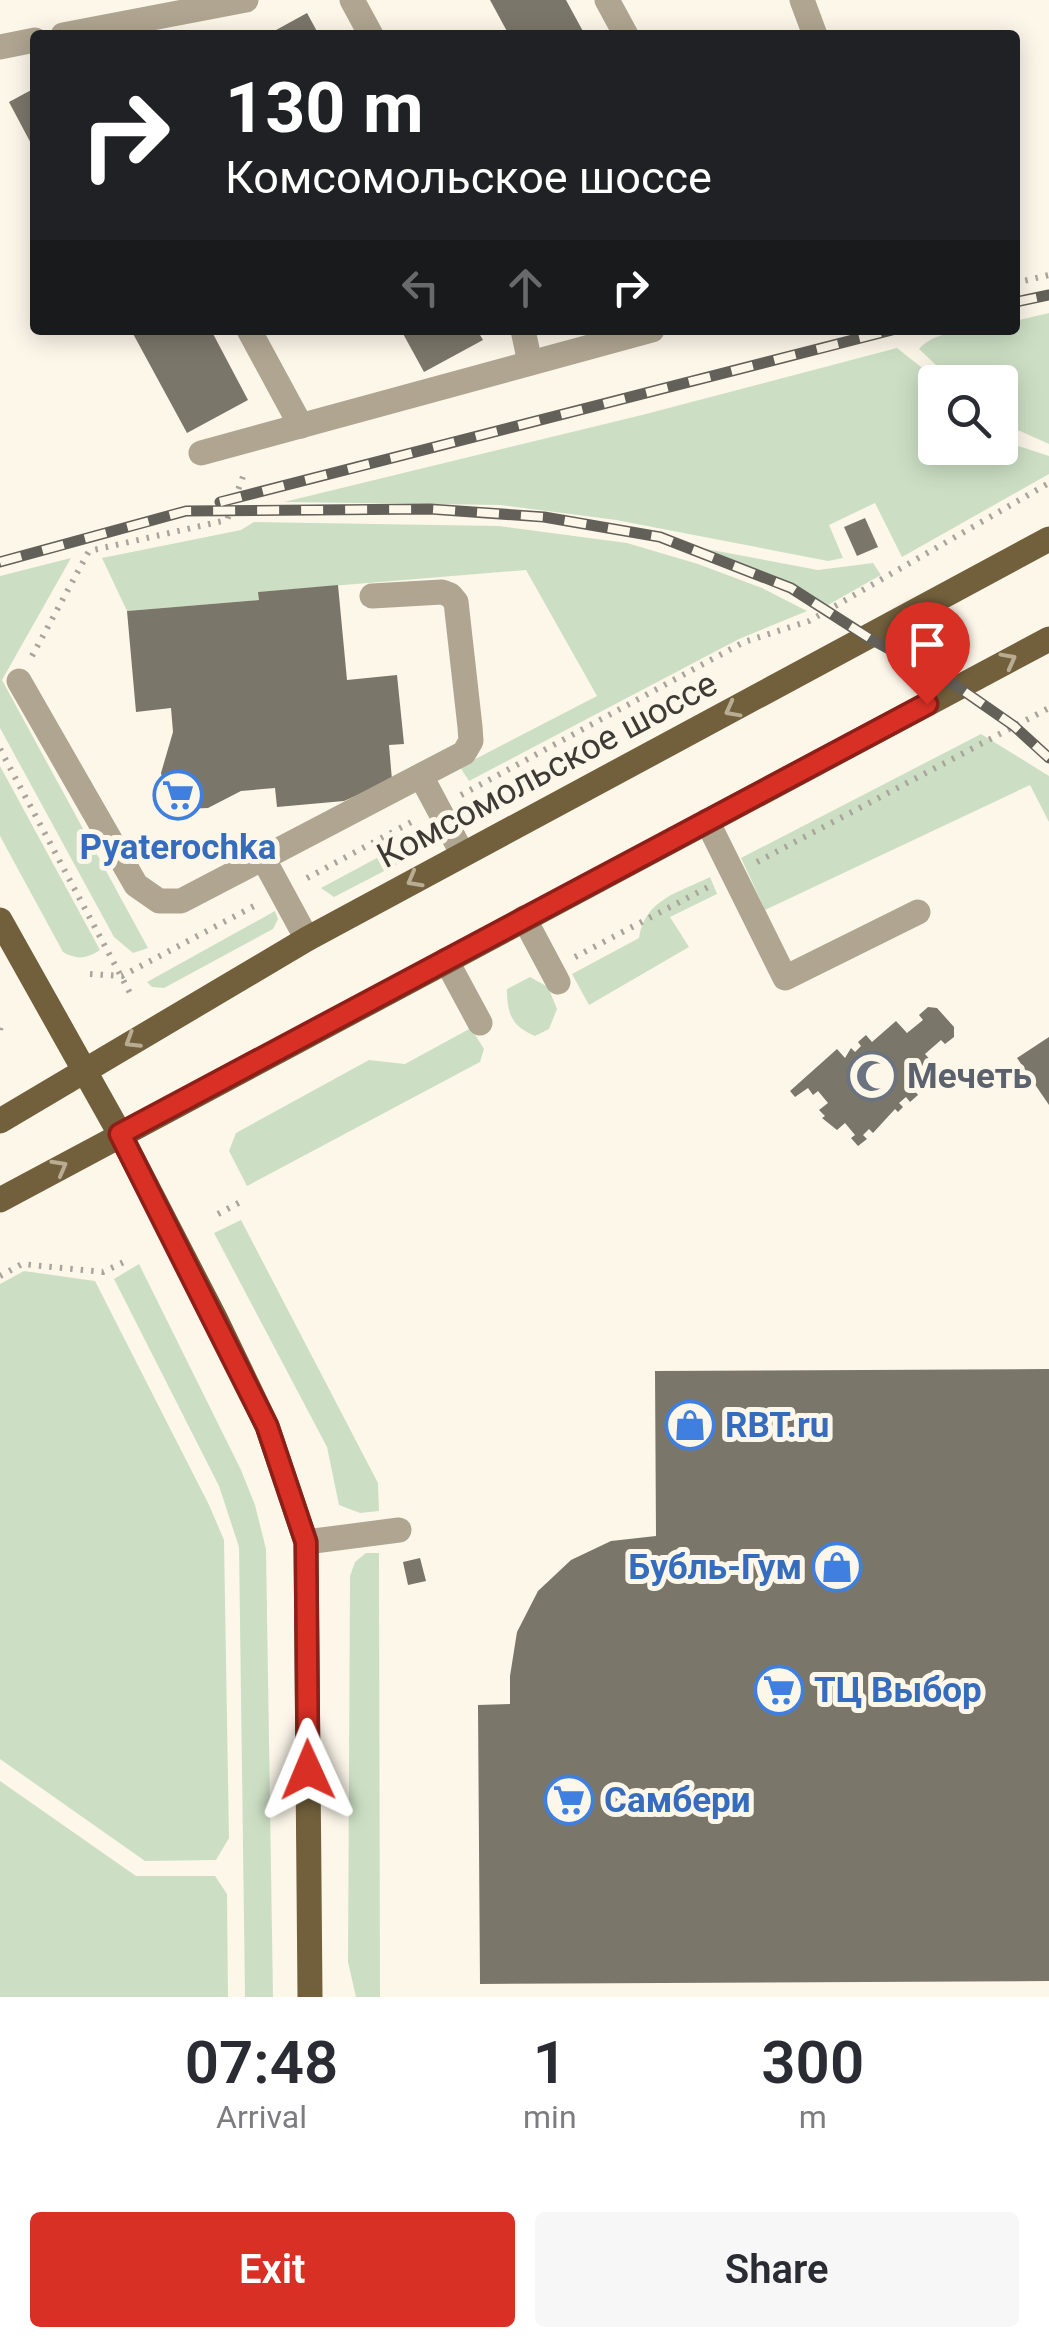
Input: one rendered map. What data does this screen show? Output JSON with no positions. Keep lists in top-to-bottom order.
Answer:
{
  "streets": {
    "main road": ["Комсомольское шоссе"]
  },
  "places": {
    "supermarket": ["Pyaterochka", "ТЦ Выбор", "Самбери"],
    "mosque": ["Мечеть"],
    "shop": ["RBT.ru", "Бубль-Гум"]
  },
  "page": {
    "turn": ["130 m", "Комсомольское шоссе"],
    "eta": [
      "07:48",
      "Arrival",
      "1",
      "min",
      "300",
      "m"
    ],
    "buttons": ["Exit", "Share"]
  }
}
